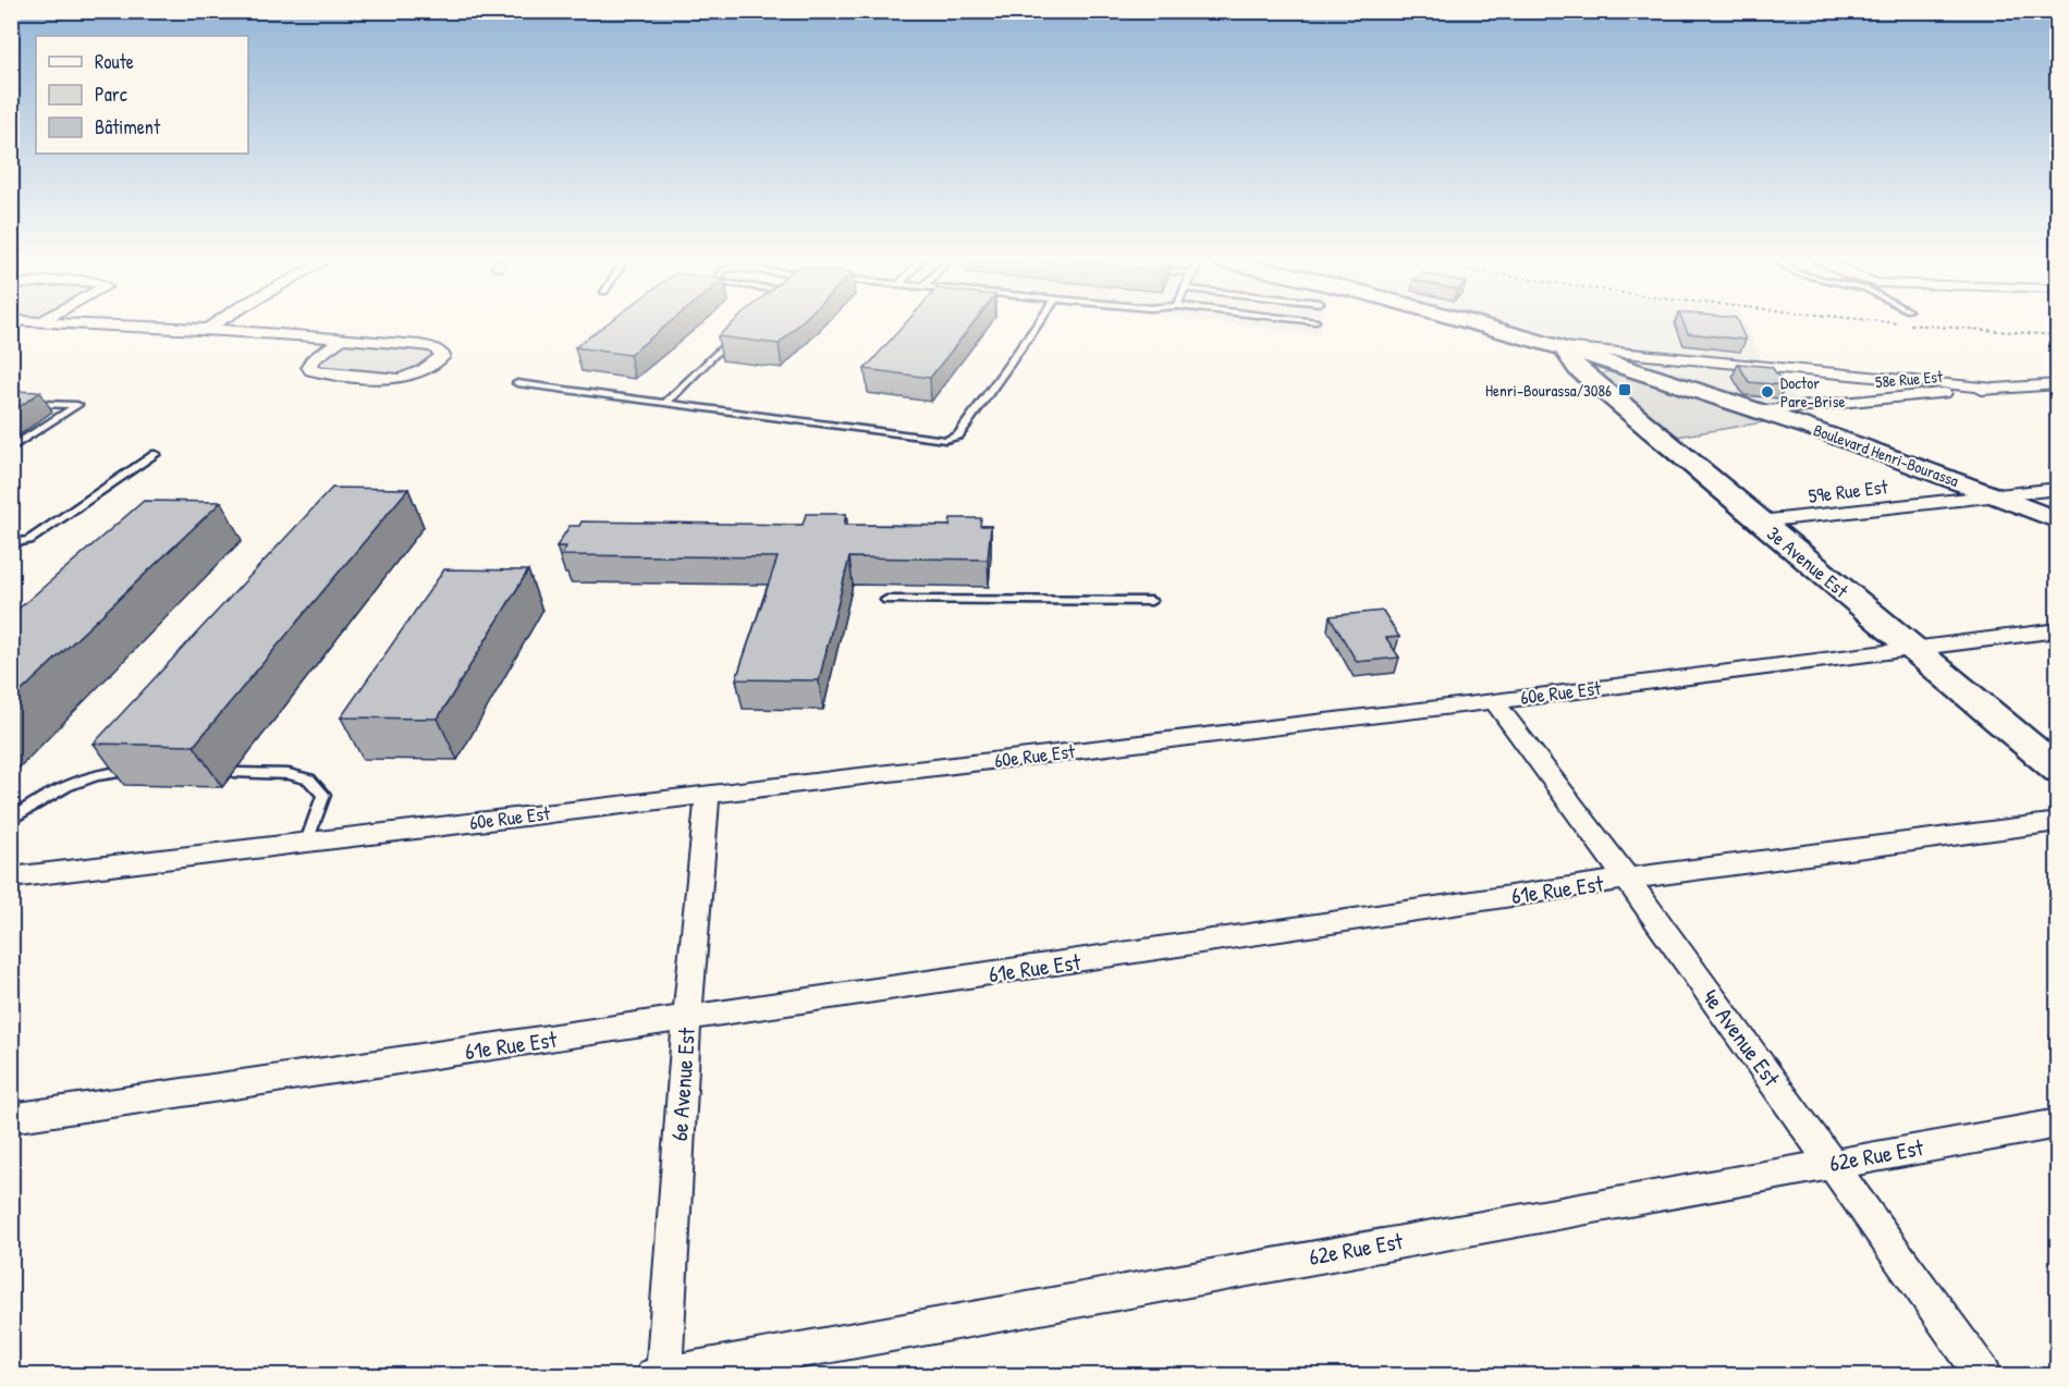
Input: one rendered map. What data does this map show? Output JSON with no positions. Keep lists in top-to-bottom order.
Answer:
{
  "streets": {
    "main road": ["Boulevard Henri-Bourassa", "3e Avenue Est"],
    "street": [
      "58e Rue Est",
      "59e Rue Est",
      "60e Rue Est",
      "61e Rue Est",
      "4e Avenue Est",
      "6e Avenue Est",
      "62e Rue Est"
    ]
  },
  "crossings": [
    ["58e Rue Est", "Boulevard Henri-Bourassa"],
    ["Boulevard Henri-Bourassa", "59e Rue Est"],
    ["Boulevard Henri-Bourassa", "3e Avenue Est"],
    ["59e Rue Est", "3e Avenue Est"],
    ["3e Avenue Est", "60e Rue Est"],
    ["60e Rue Est", "4e Avenue Est"],
    ["60e Rue Est", "6e Avenue Est"],
    ["61e Rue Est", "4e Avenue Est"],
    ["61e Rue Est", "6e Avenue Est"],
    ["4e Avenue Est", "62e Rue Est"],
    ["6e Avenue Est", "62e Rue Est"]
  ],
  "places": {
    "transit": ["Henri-Bourassa/3086"],
    "other": ["Doctor Pare-Brise"]
  },
  "legend": ["Route", "Parc", "Bâtiment"]
}
